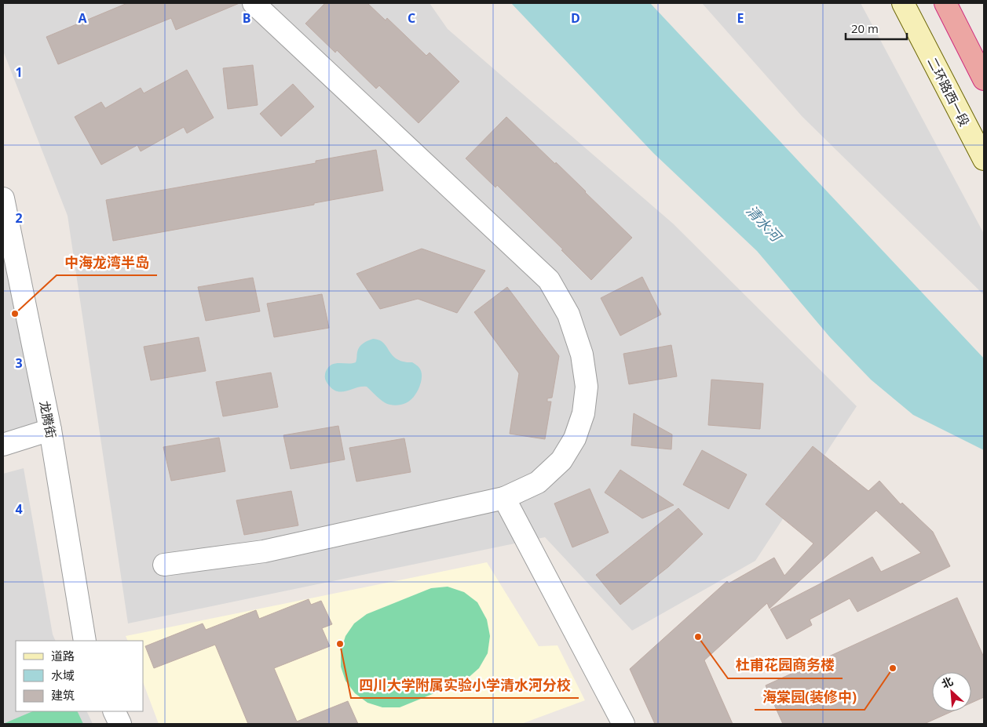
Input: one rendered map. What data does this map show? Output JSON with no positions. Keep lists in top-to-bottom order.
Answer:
{
  "streets": {
    "main road": ["二环路西一段"],
    "street": ["龙腾街"]
  },
  "water": ["清水河"],
  "places": [
    "中海龙湾半岛",
    "杜甫花园商务楼",
    "四川大学附属实验小学清水河分校",
    "海棠园(装修中)"
  ],
  "legend": ["道路", "水域", "建筑"],
  "scale_bar": "20 m",
  "north": "top left",
  "grid": {
    "columns": [
      "A",
      "B",
      "C",
      "D",
      "E"
    ],
    "rows": [
      "1",
      "2",
      "3",
      "4"
    ]
  }
}
